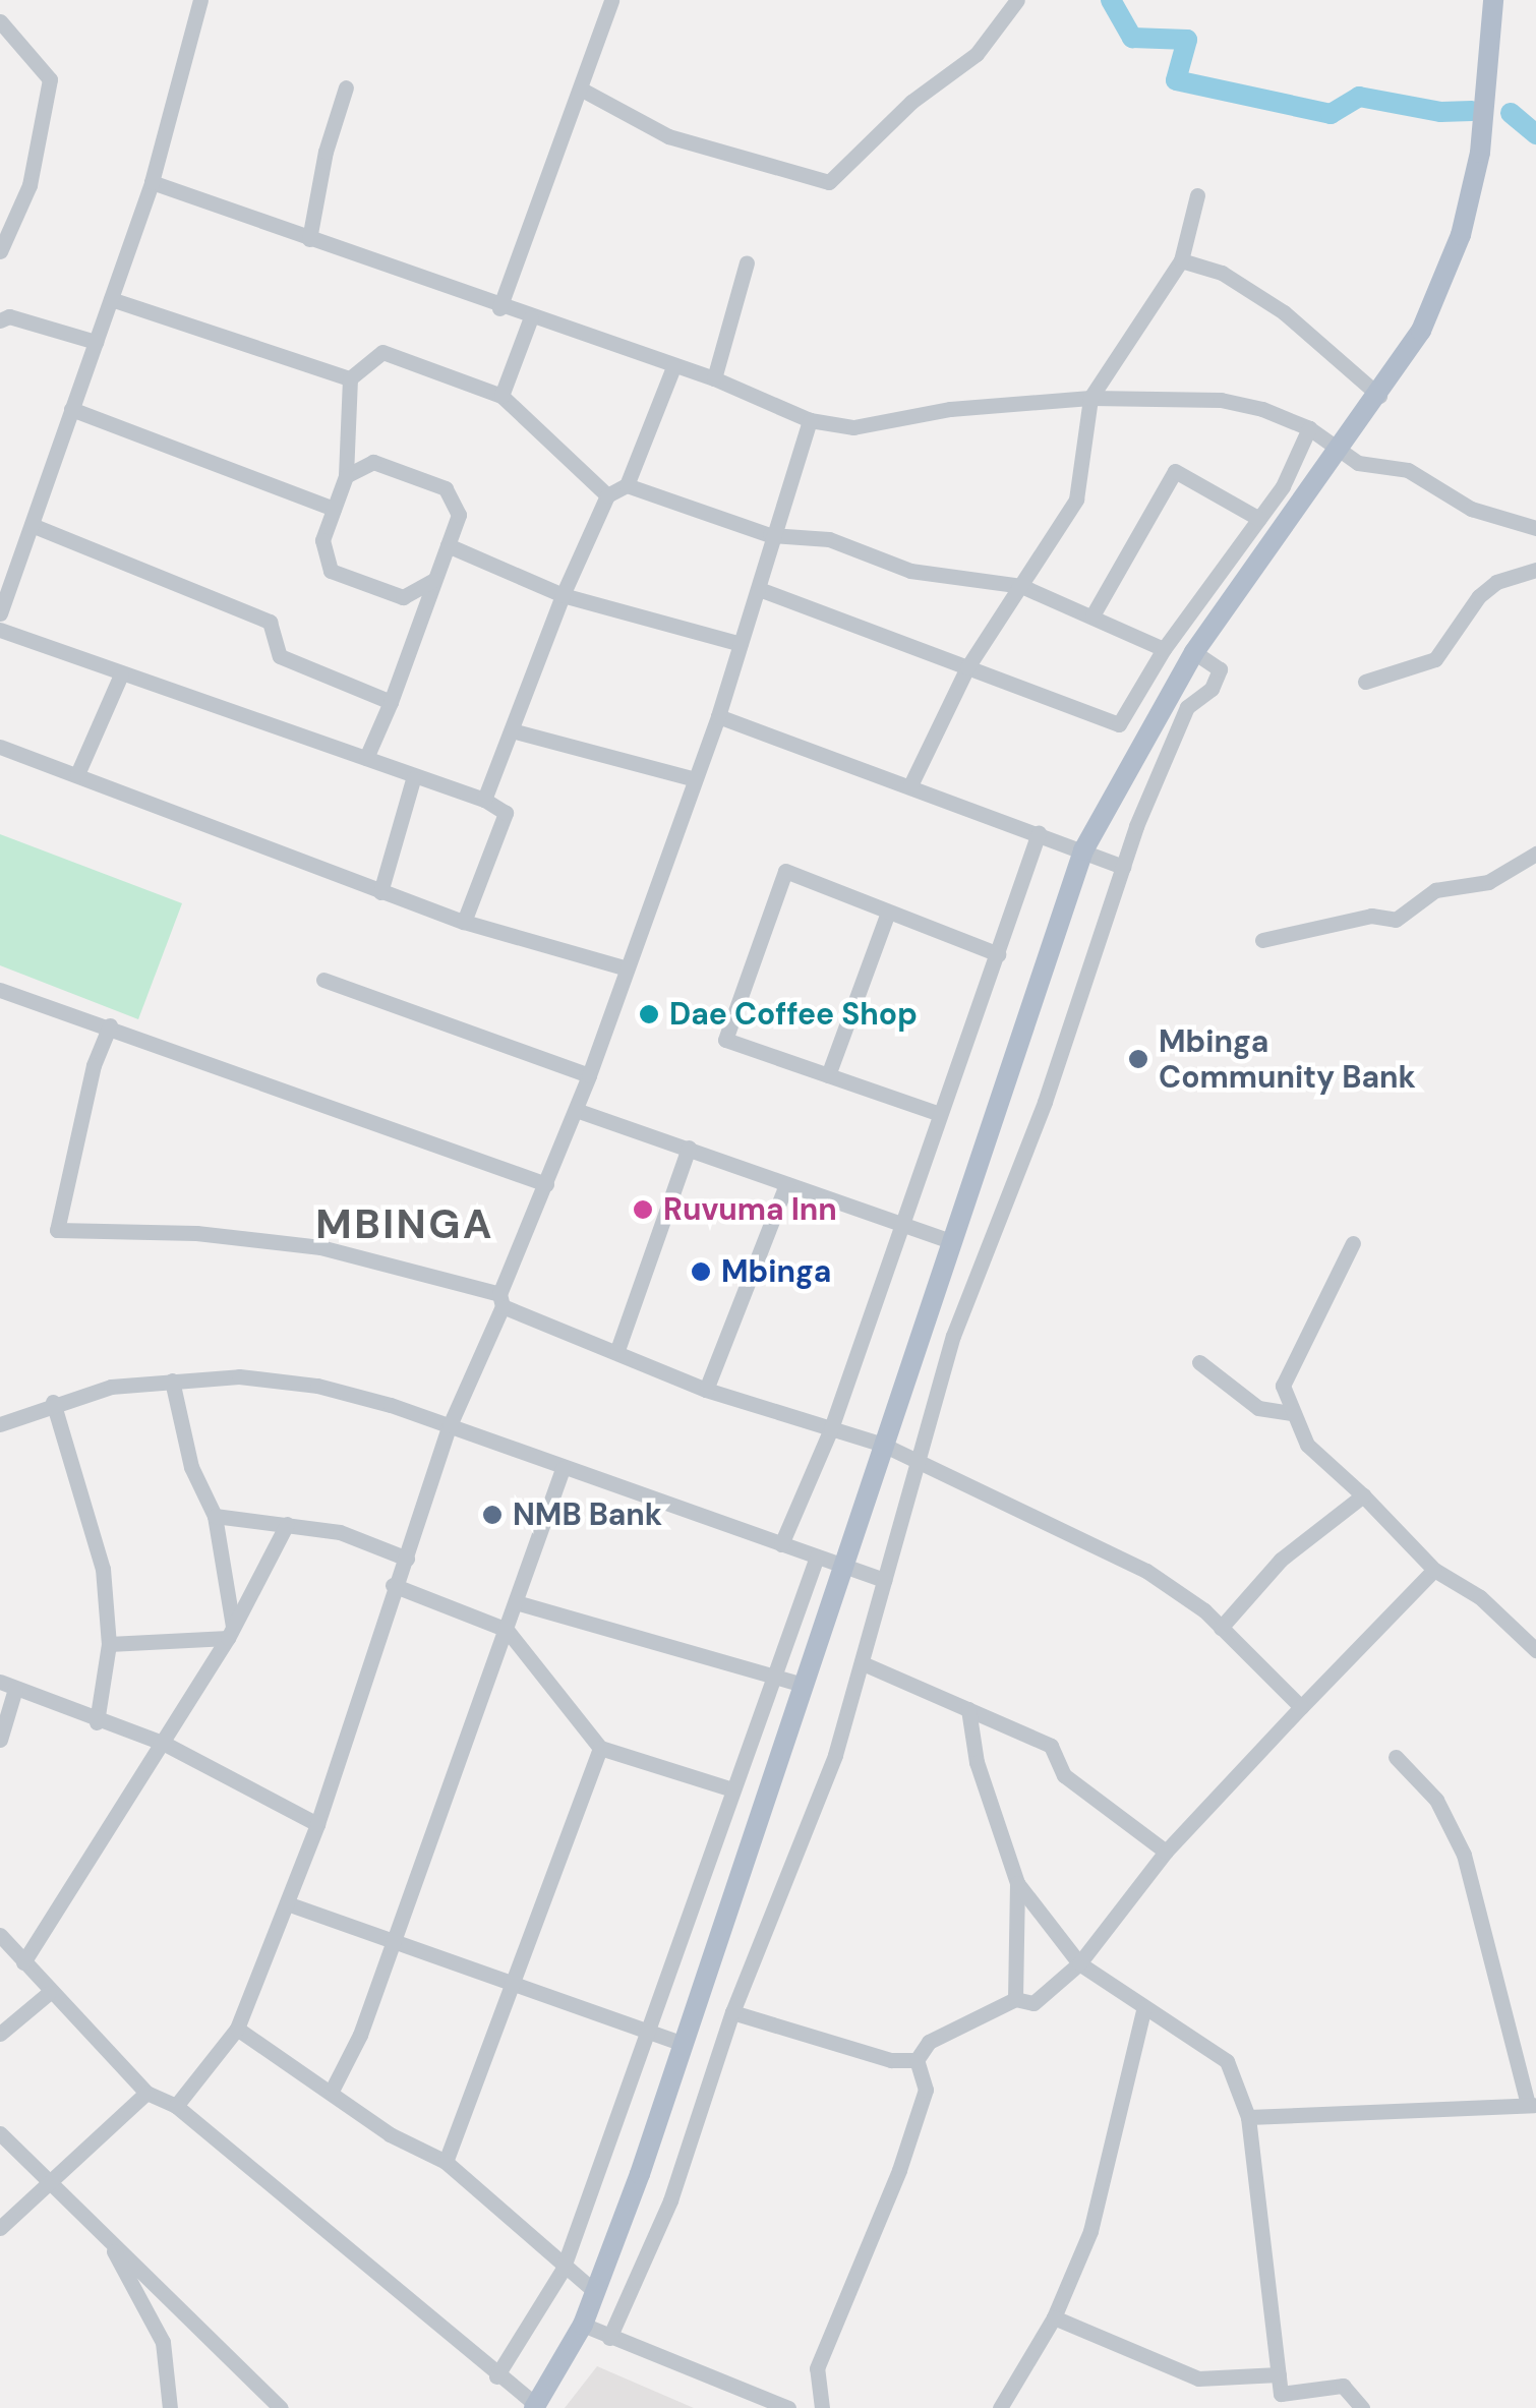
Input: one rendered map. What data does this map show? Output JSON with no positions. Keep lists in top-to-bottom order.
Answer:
{
  "districts": ["MBINGA"],
  "places": [
    "Dae Coffee Shop",
    "Mbinga Community Bank",
    "Ruvuma Inn",
    "Mbinga",
    "NMB Bank"
  ]
}
